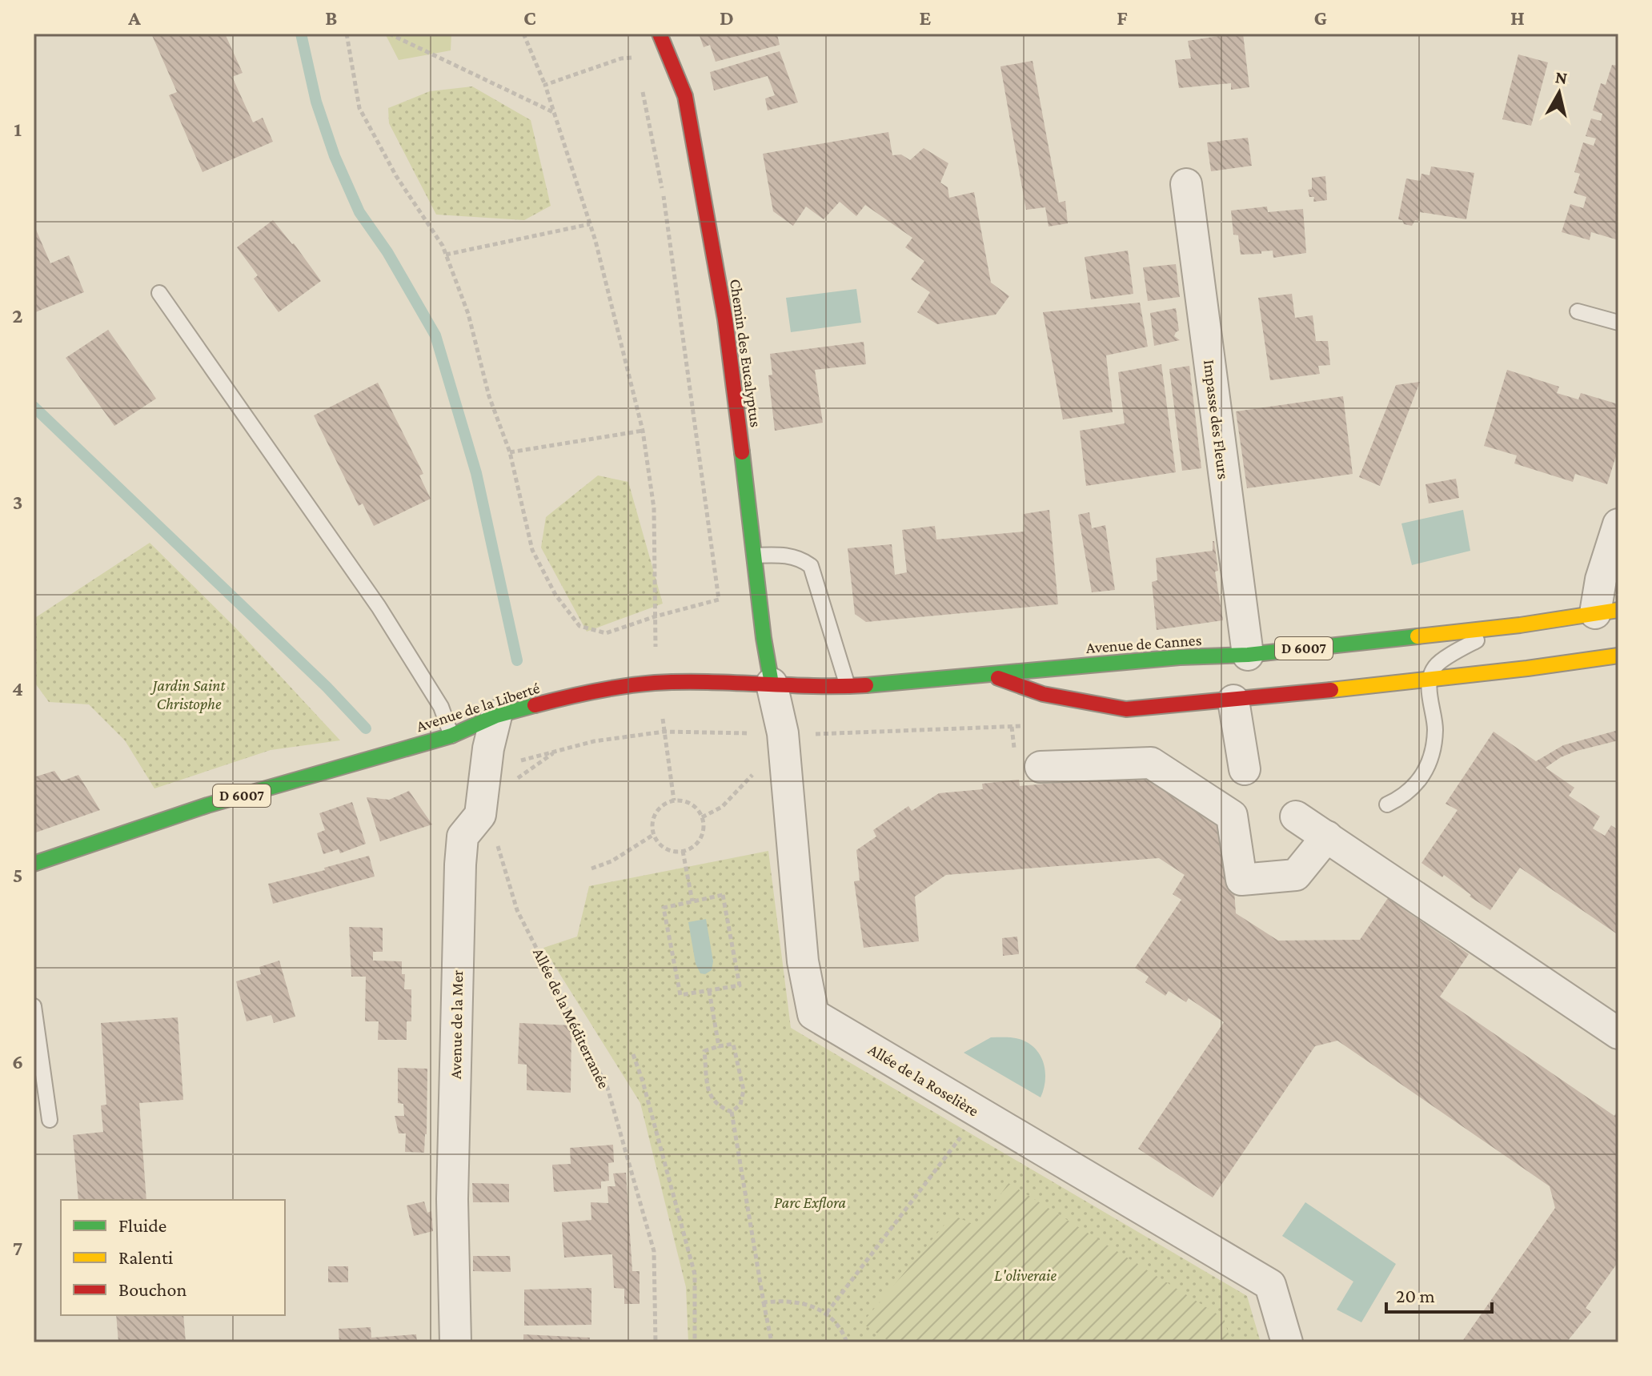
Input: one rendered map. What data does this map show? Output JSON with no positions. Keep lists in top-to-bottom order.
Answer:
{
  "streets": {
    "main road": [
      "Chemin des Eucalyptus",
      "Avenue de Cannes",
      "D 6007",
      "Avenue de la Liberté"
    ],
    "street": ["Impasse des Fleurs", "Avenue de la Mer", "Allée de la Roselière"],
    "path": ["Allée de la Méditerranée"]
  },
  "crossings": [
    ["Chemin des Eucalyptus", "Avenue de la Liberté"],
    ["Chemin des Eucalyptus", "Allée de la Roselière"],
    ["Impasse des Fleurs", "Avenue de Cannes"],
    ["Avenue de Cannes", "D 6007"],
    ["Avenue de Cannes", "Avenue de la Liberté"],
    ["D 6007", "Avenue de la Liberté"],
    ["Avenue de la Liberté", "Avenue de la Mer"],
    ["Avenue de la Liberté", "Allée de la Roselière"],
    ["Allée de la Méditerranée", "Avenue de la Mer"]
  ],
  "parks": ["Jardin Saint Christophe", "Parc Exflora", "L'oliveraie"],
  "legend": ["Fluide", "Ralenti", "Bouchon"],
  "scale_bar": "20 m",
  "north": "top",
  "grid": {
    "columns": [
      "A",
      "B",
      "C",
      "D",
      "E",
      "F",
      "G",
      "H"
    ],
    "rows": [
      "1",
      "2",
      "3",
      "4",
      "5",
      "6",
      "7"
    ]
  }
}
